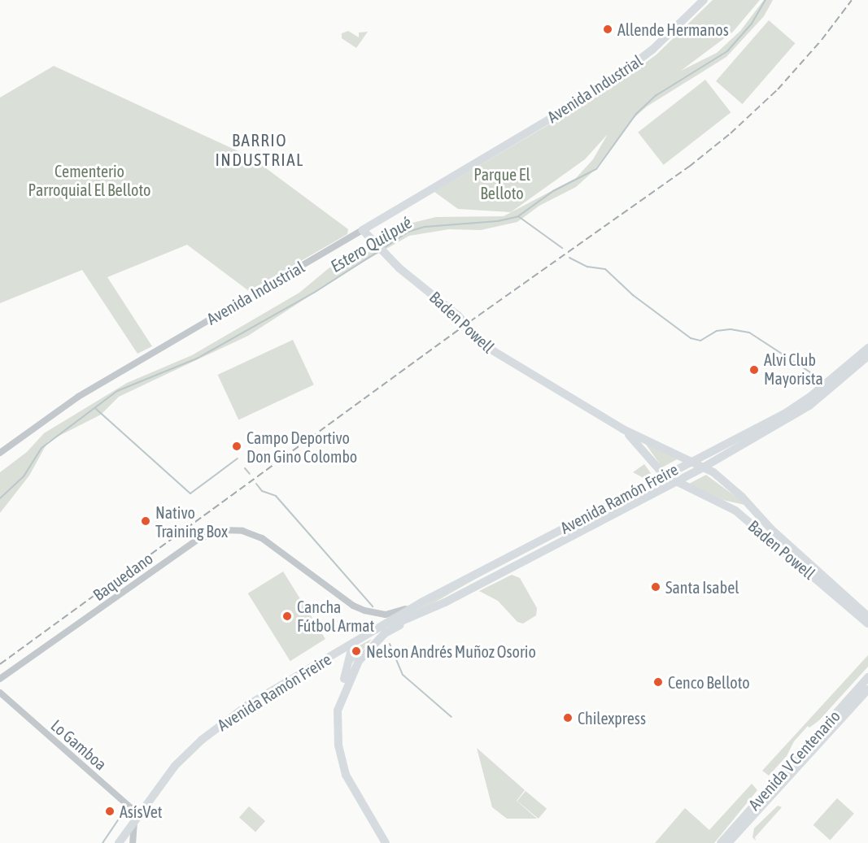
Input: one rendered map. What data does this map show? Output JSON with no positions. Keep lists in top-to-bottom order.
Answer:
{
  "streets": {
    "main road": [
      "Avenida Industrial",
      "Baden Powell",
      "Avenida Ramón Freire",
      "Avenida V Centenario"
    ],
    "street": ["Baquedano", "Lo Gamboa"]
  },
  "crossings": [
    ["Avenida Industrial", "Baden Powell"],
    ["Baden Powell", "Avenida Ramón Freire"],
    ["Avenida Ramón Freire", "Baquedano"],
    ["Avenida Ramón Freire", "Lo Gamboa"]
  ],
  "districts": ["BARRIO INDUSTRIAL"],
  "water": ["Estero Quilpué"],
  "parks": ["Cementerio Parroquial El Belloto", "Parque El Belloto"],
  "places": [
    "Allende Hermanos",
    "Alvi Club Mayorista",
    "Campo Deportivo Don Gino Colombo",
    "Nativo Training Box",
    "Santa Isabel",
    "Cancha Fútbol Armat",
    "Nelson Andrés Muñoz Osorio",
    "Cenco Belloto",
    "Chilexpress",
    "AsísVet"
  ]
}
